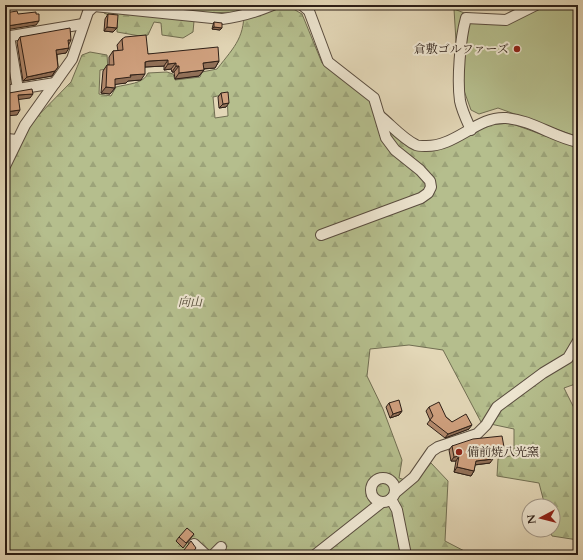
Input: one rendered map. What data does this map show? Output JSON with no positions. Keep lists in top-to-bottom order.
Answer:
{
  "parks": ["向山"],
  "places": ["倉敷ゴルファーズ", "備前焼八光窯"],
  "north": "left"
}
